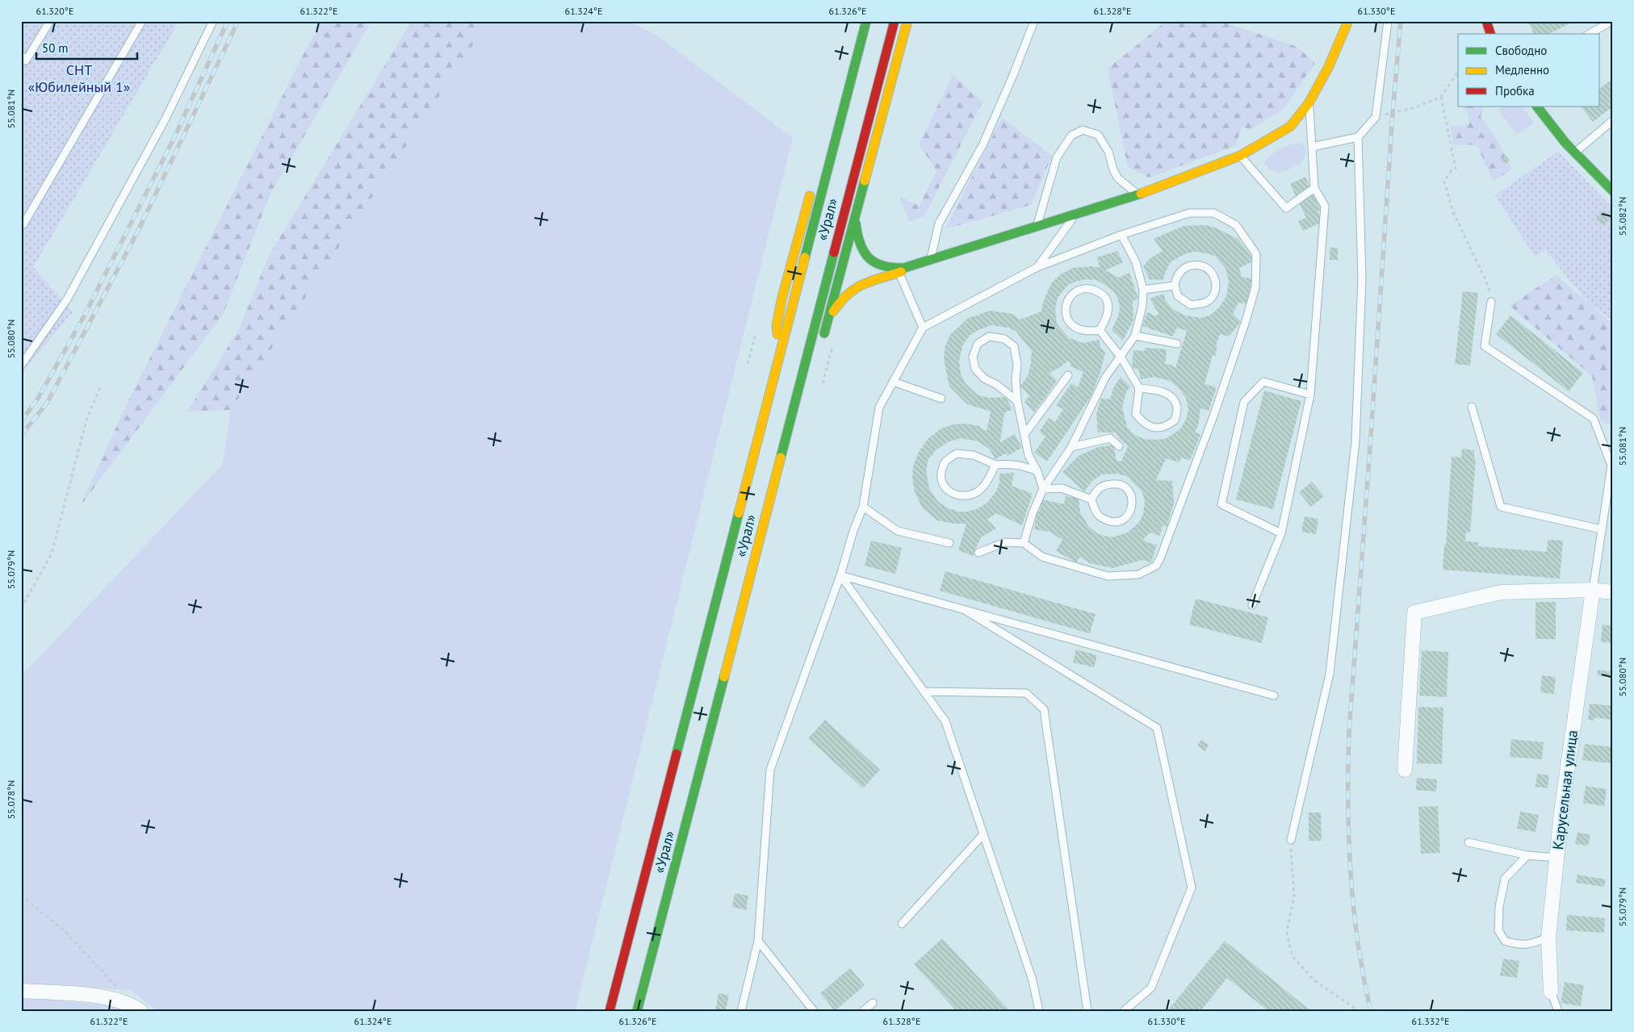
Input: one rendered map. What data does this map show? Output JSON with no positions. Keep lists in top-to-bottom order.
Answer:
{
  "streets": {
    "main road": ["«Урал»"],
    "street": ["Карусельная улица"]
  },
  "parks": ["СНТ «Юбилейный 1»"],
  "legend": ["Свободно", "Медленно", "Пробка"],
  "scale_bar": "50 m",
  "coordinates": [
    "61.320°E",
    "61.322°E",
    "61.324°E",
    "61.326°E",
    "61.328°E",
    "61.330°E",
    "55.081°N",
    "55.082°N",
    "55.080°N",
    "55.079°N",
    "55.078°N",
    "61.332°E"
  ]
}
